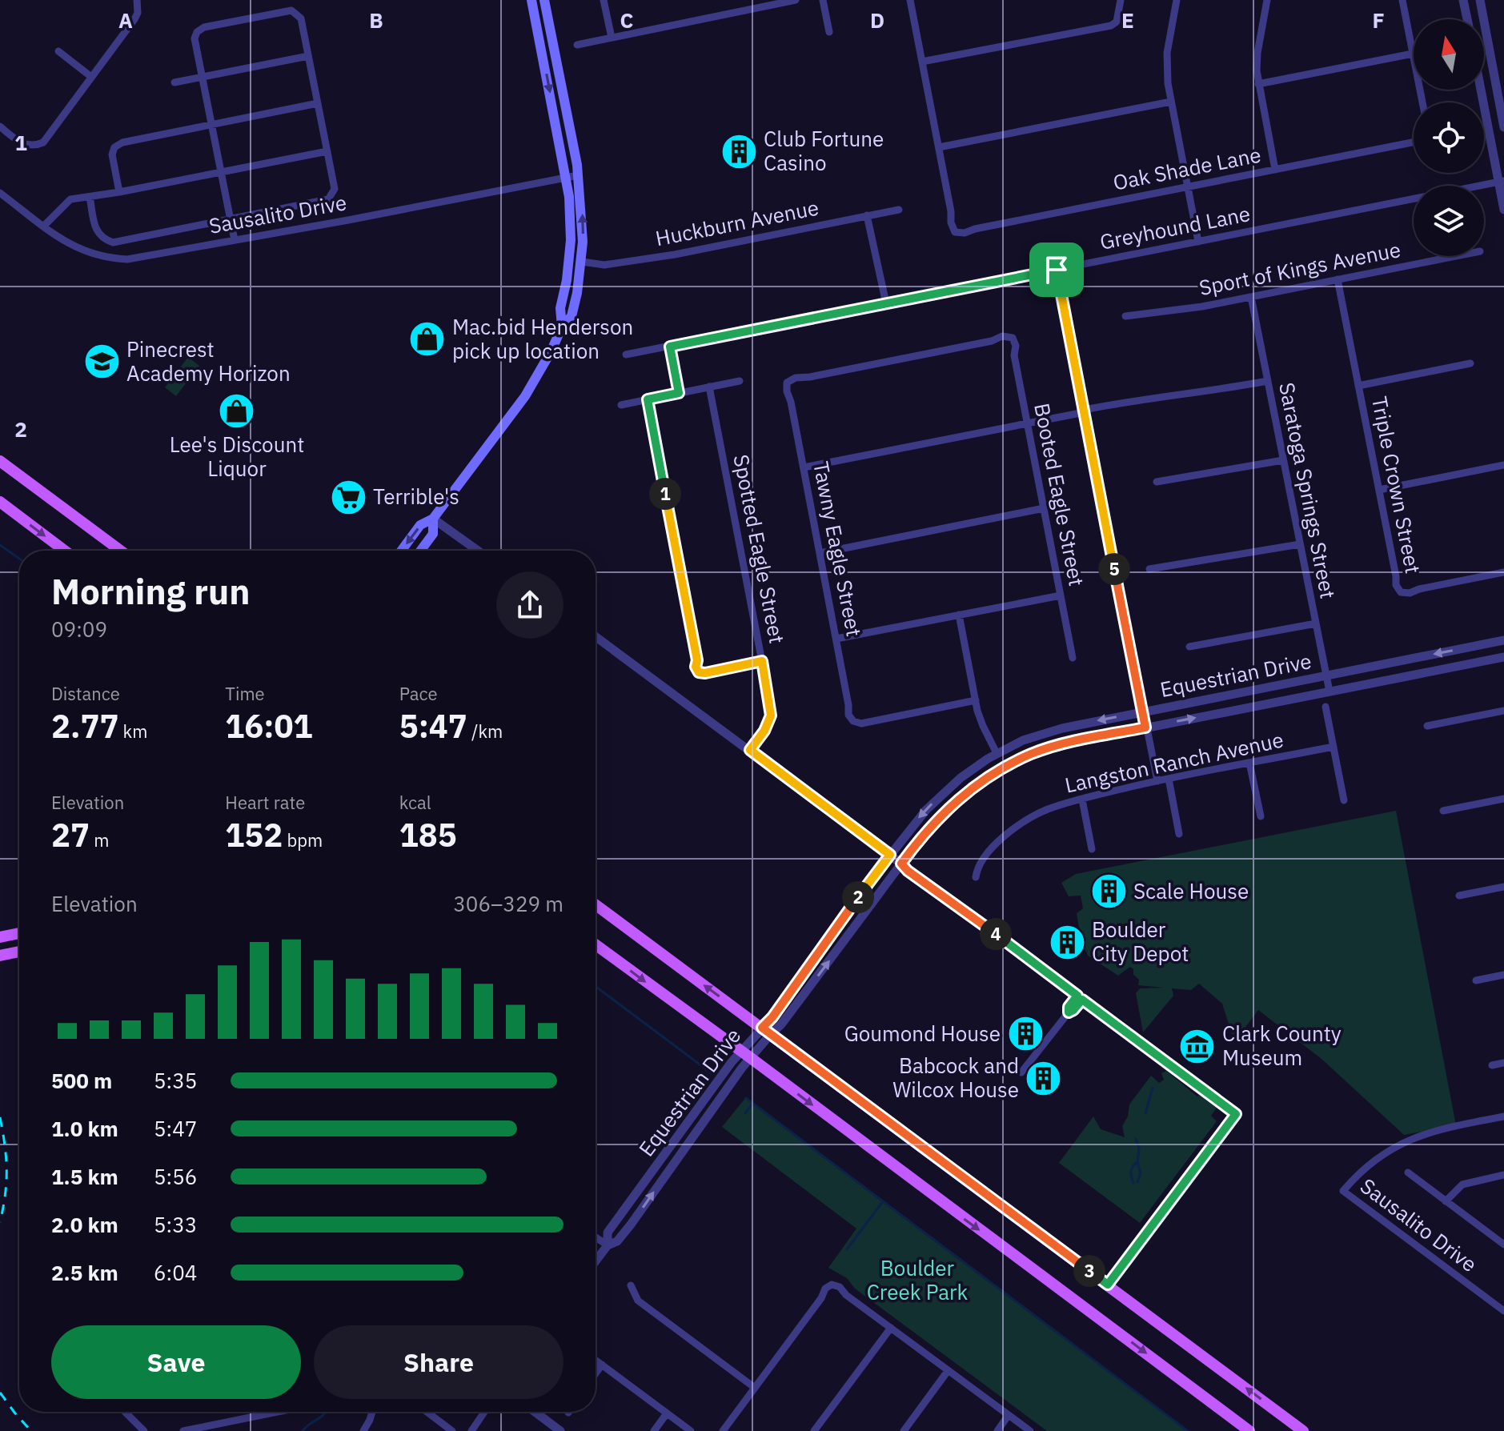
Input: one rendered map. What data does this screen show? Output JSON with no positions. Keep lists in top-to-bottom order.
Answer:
{
  "streets": {
    "street": [
      "Oak Shade Lane",
      "Sausalito Drive",
      "Huckburn Avenue",
      "Greyhound Lane",
      "Sport of Kings Avenue",
      "Triple Crown Street",
      "Saratoga Springs Street",
      "Booted Eagle Street",
      "Spotted Eagle Street",
      "Tawny Eagle Street",
      "Equestrian Drive",
      "Langston Ranch Avenue"
    ]
  },
  "crossings": [
    ["Sport of Kings Avenue", "Triple Crown Street"],
    ["Sport of Kings Avenue", "Saratoga Springs Street"],
    ["Saratoga Springs Street", "Equestrian Drive"],
    ["Booted Eagle Street", "Tawny Eagle Street"]
  ],
  "parks": ["Boulder Creek Park"],
  "places": {
    "building": [
      "Club Fortune Casino",
      "Scale House",
      "Boulder City Depot",
      "Goumond House",
      "Babcock and Wilcox House"
    ],
    "shop": ["Mac.bid Henderson pick up location", "Lee's Discount Liquor"],
    "school or university": ["Pinecrest Academy Horizon"],
    "supermarket": ["Terrible's"],
    "museum": ["Clark County Museum"]
  },
  "north": "top",
  "page": {
    "pins": [
      "1",
      "5",
      "2",
      "4",
      "3"
    ],
    "heading": ["Morning run", "09:09"],
    "stats": [
      ["Distance", "2.77 km"],
      ["Time", "16:01"],
      ["Pace", "5:47 /km"],
      ["Elevation", "27 m"],
      ["Heart rate", "152 bpm"],
      ["kcal", "185"]
    ],
    "chart": ["Elevation", "306–329 m"],
    "list": [
      {
        "name": "500 m",
        "note": "5:35"
      },
      {
        "name": "1.0 km",
        "note": "5:47"
      },
      {
        "name": "1.5 km",
        "note": "5:56"
      },
      {
        "name": "2.0 km",
        "note": "5:33"
      },
      {
        "name": "2.5 km",
        "note": "6:04"
      }
    ],
    "buttons": ["Save", "Share"]
  },
  "grid": {
    "columns": [
      "A",
      "B",
      "C",
      "D",
      "E",
      "F"
    ],
    "rows": ["1", "2"]
  }
}
